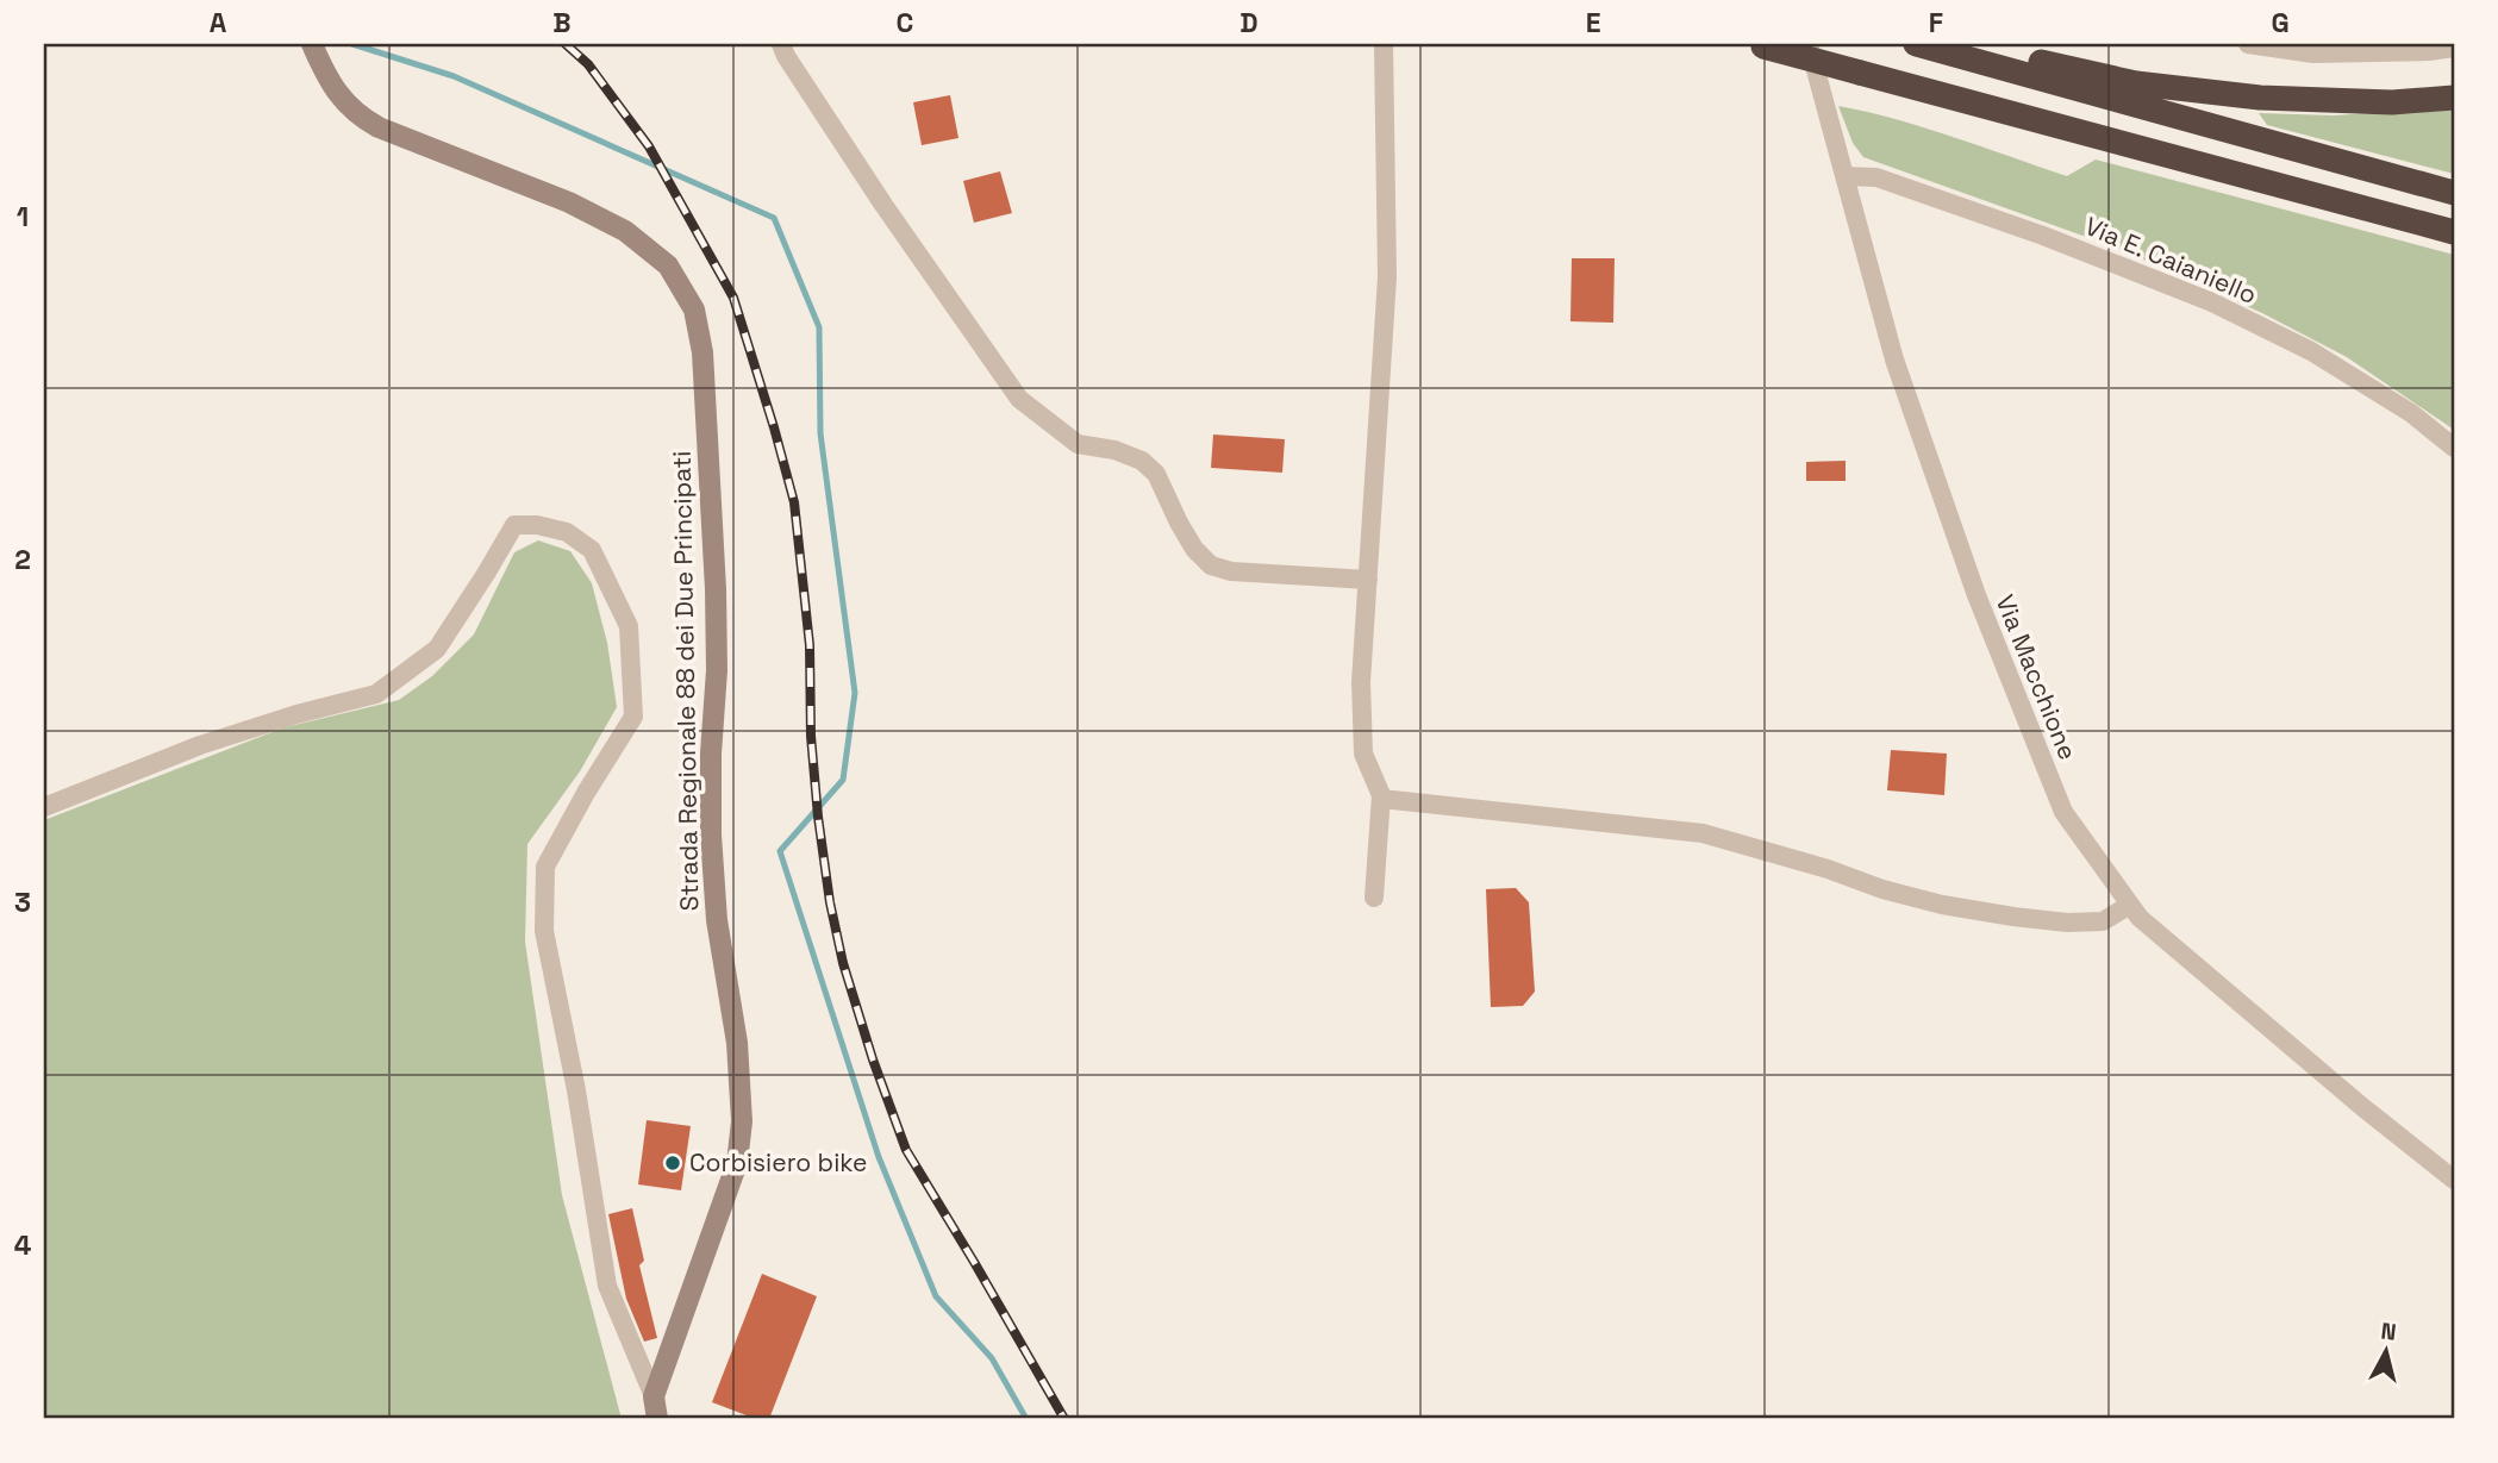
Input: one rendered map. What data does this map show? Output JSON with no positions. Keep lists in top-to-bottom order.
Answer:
{
  "streets": {
    "main road": ["Strada Regionale 88 dei Due Principati"],
    "street": ["Via E. Caianiello", "Via Macchione"]
  },
  "crossings": [
    ["Via E. Caianiello", "Via Macchione"]
  ],
  "places": ["Corbisiero bike"],
  "north": "top",
  "grid": {
    "columns": [
      "A",
      "B",
      "C",
      "D",
      "E",
      "F",
      "G"
    ],
    "rows": [
      "1",
      "2",
      "3",
      "4"
    ]
  }
}
